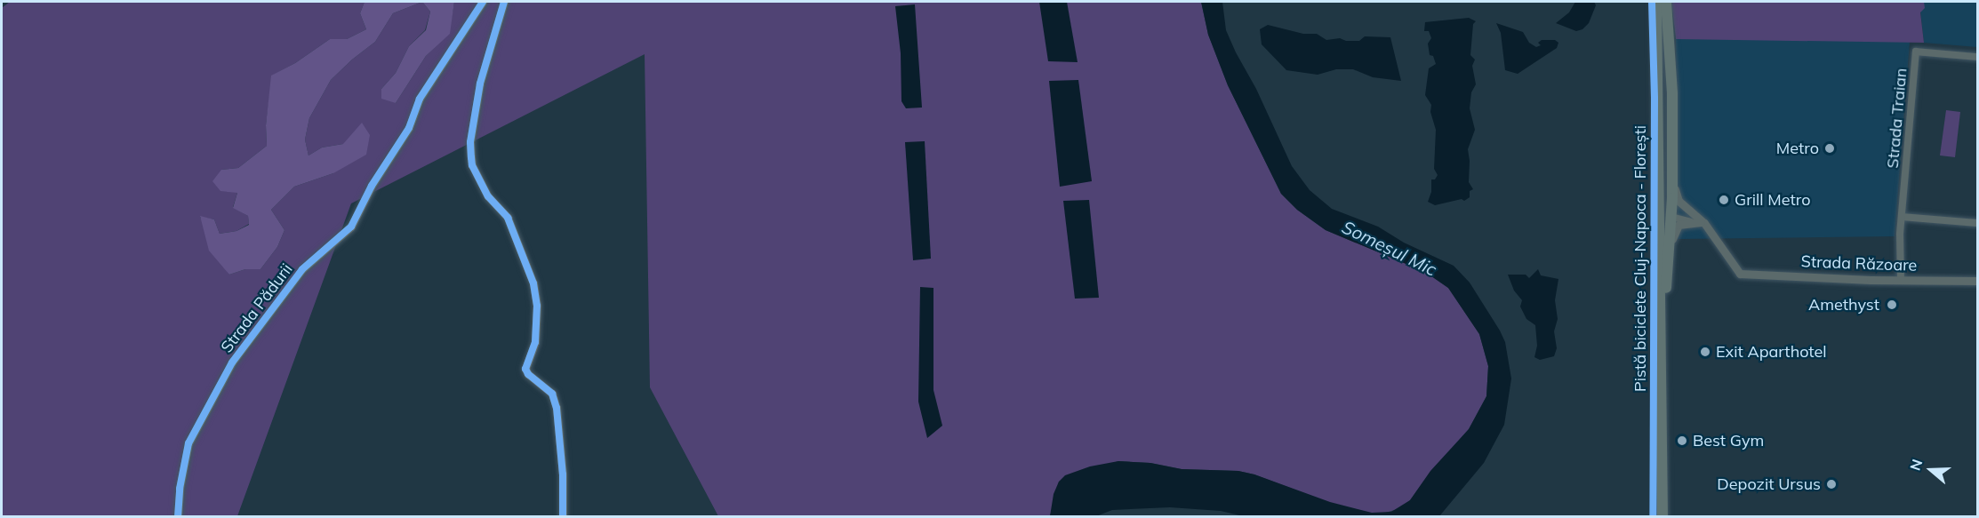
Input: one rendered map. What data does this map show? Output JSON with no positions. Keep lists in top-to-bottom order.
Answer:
{
  "streets": {
    "street": ["Strada Traian", "Strada Răzoare", "Strada Pădurii"],
    "cycle path": ["Pistă biciclete Cluj-Napoca - Florești"]
  },
  "crossings": [
    ["Strada Traian", "Strada Răzoare"]
  ],
  "water": ["Someșul Mic"],
  "places": [
    "Metro",
    "Grill Metro",
    "Amethyst",
    "Exit Aparthotel",
    "Best Gym",
    "Depozit Ursus"
  ],
  "north": "left"
}
